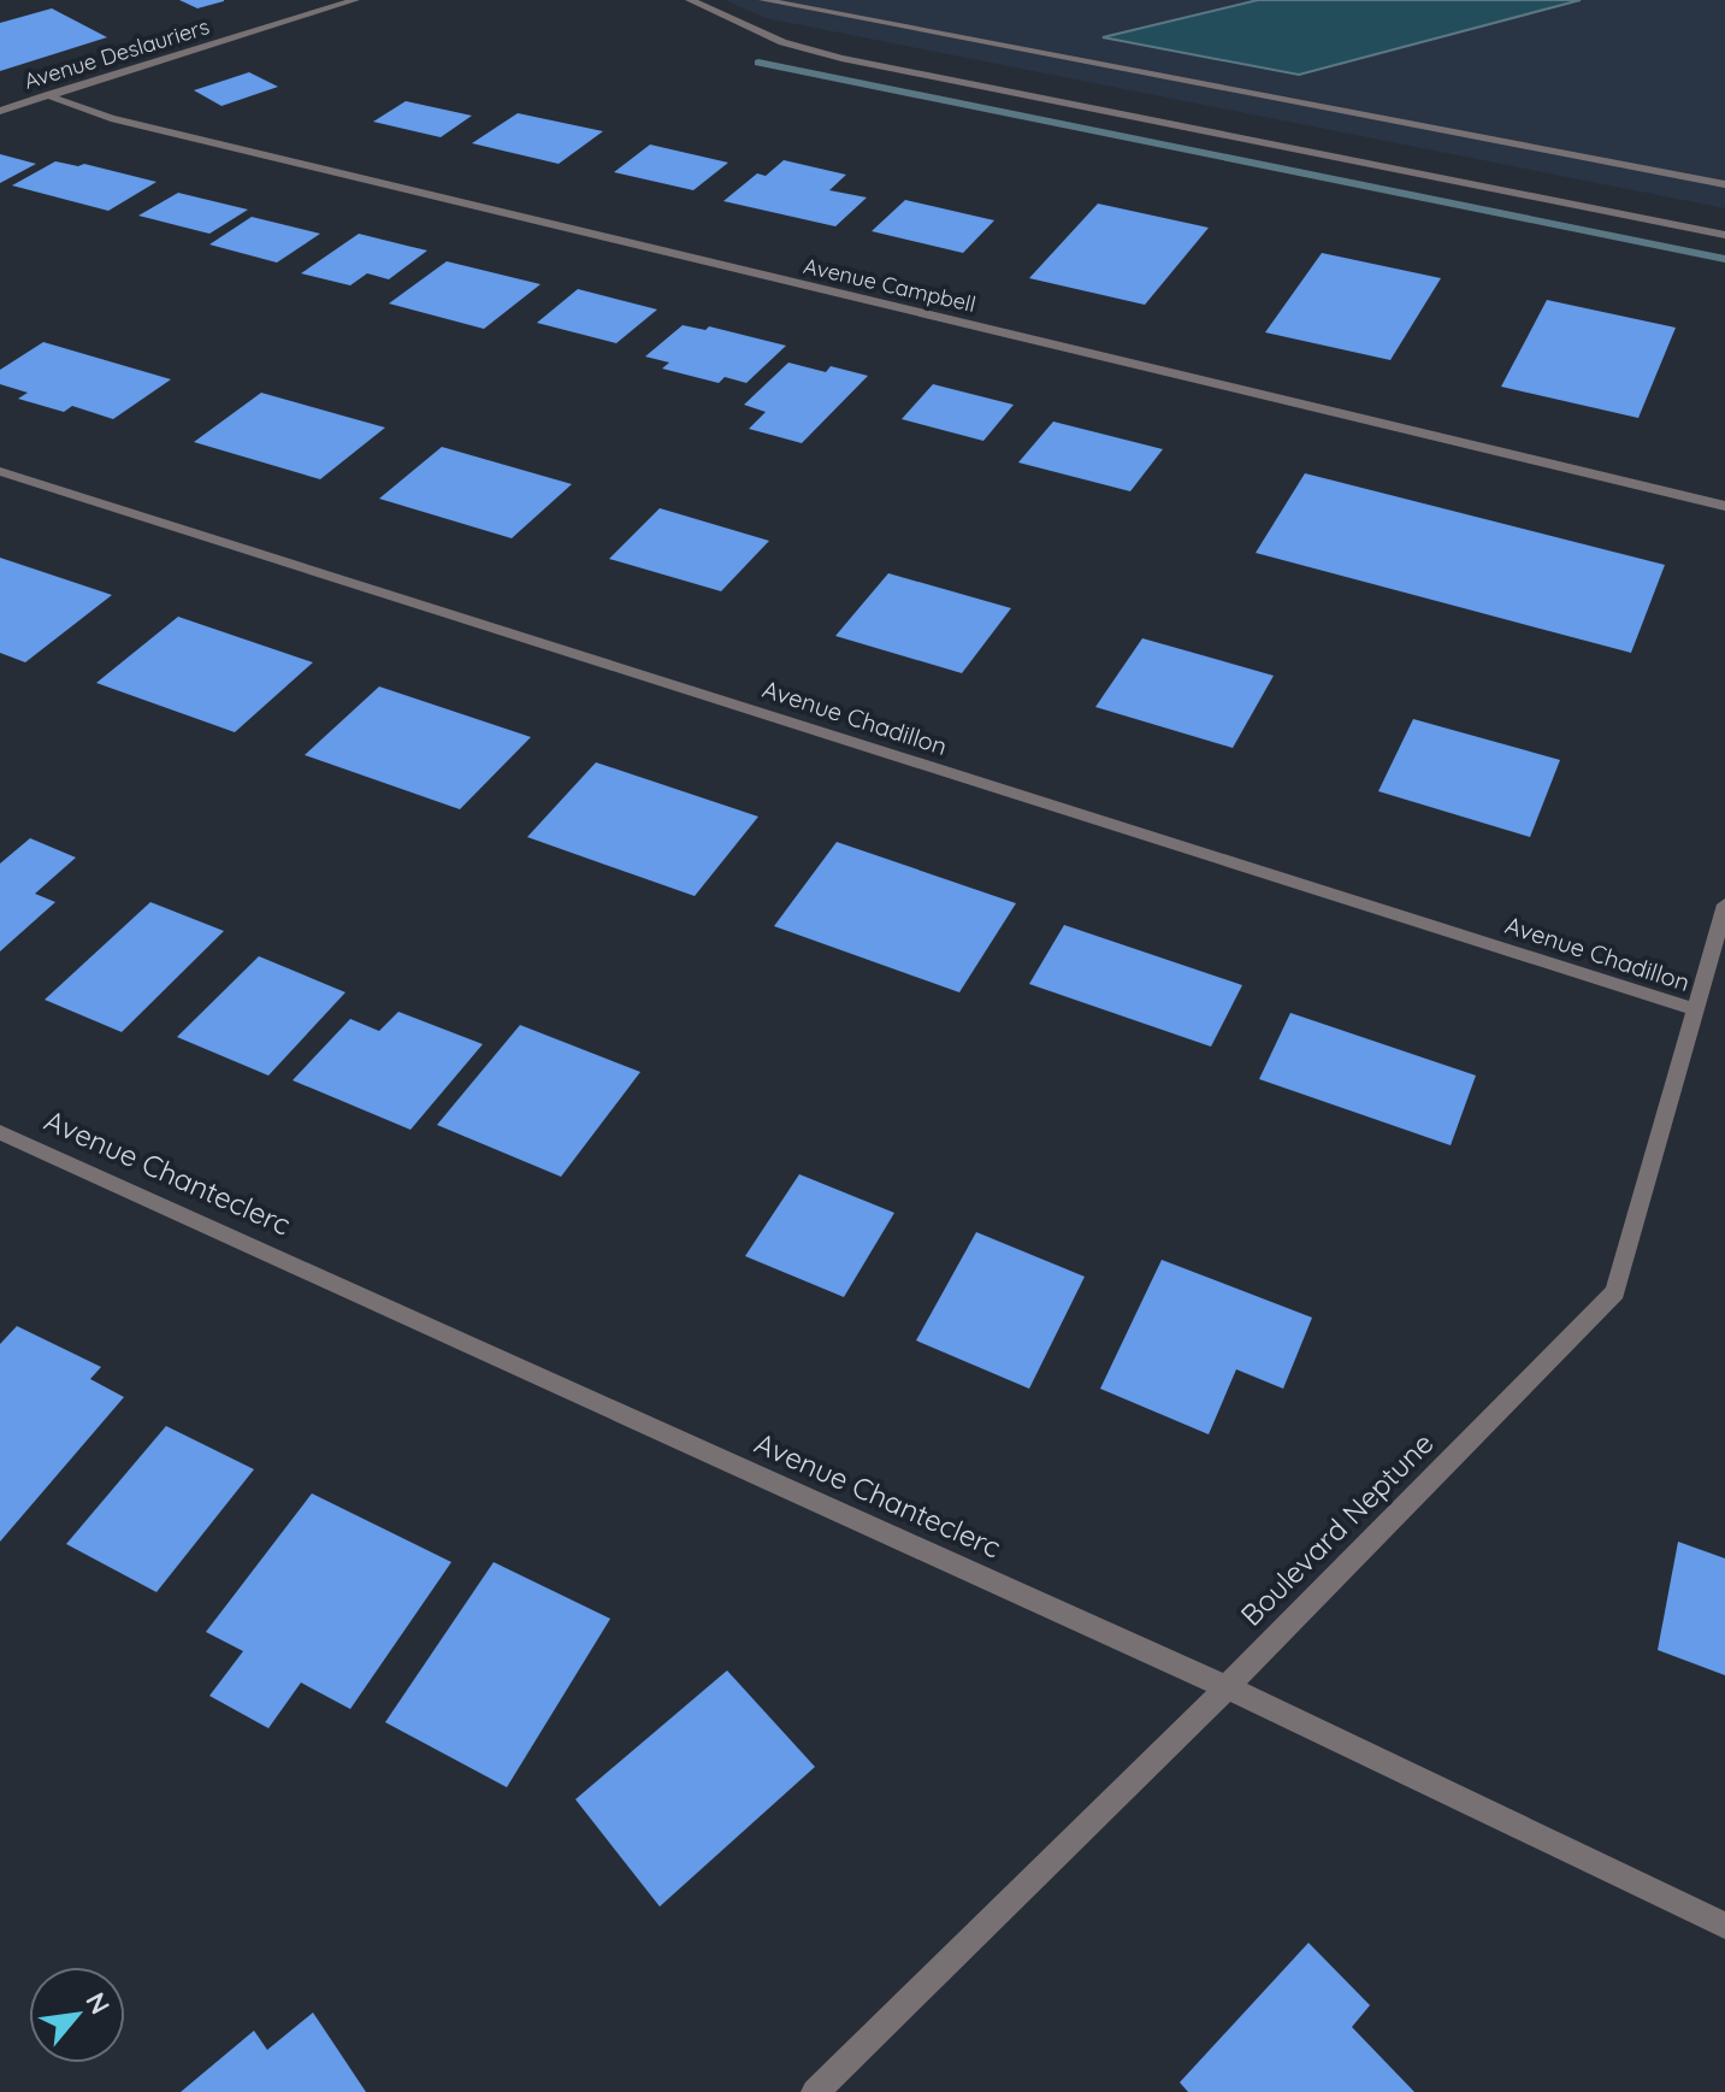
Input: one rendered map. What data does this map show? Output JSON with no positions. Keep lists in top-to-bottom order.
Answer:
{
  "streets": {
    "street": [
      "Avenue Deslauriers",
      "Avenue Campbell",
      "Avenue Chadillon",
      "Avenue Chanteclerc",
      "Boulevard Neptune"
    ]
  },
  "crossings": [
    ["Avenue Deslauriers", "Avenue Campbell"],
    ["Avenue Chadillon", "Boulevard Neptune"],
    ["Avenue Chanteclerc", "Boulevard Neptune"]
  ],
  "north": "top right"
}
